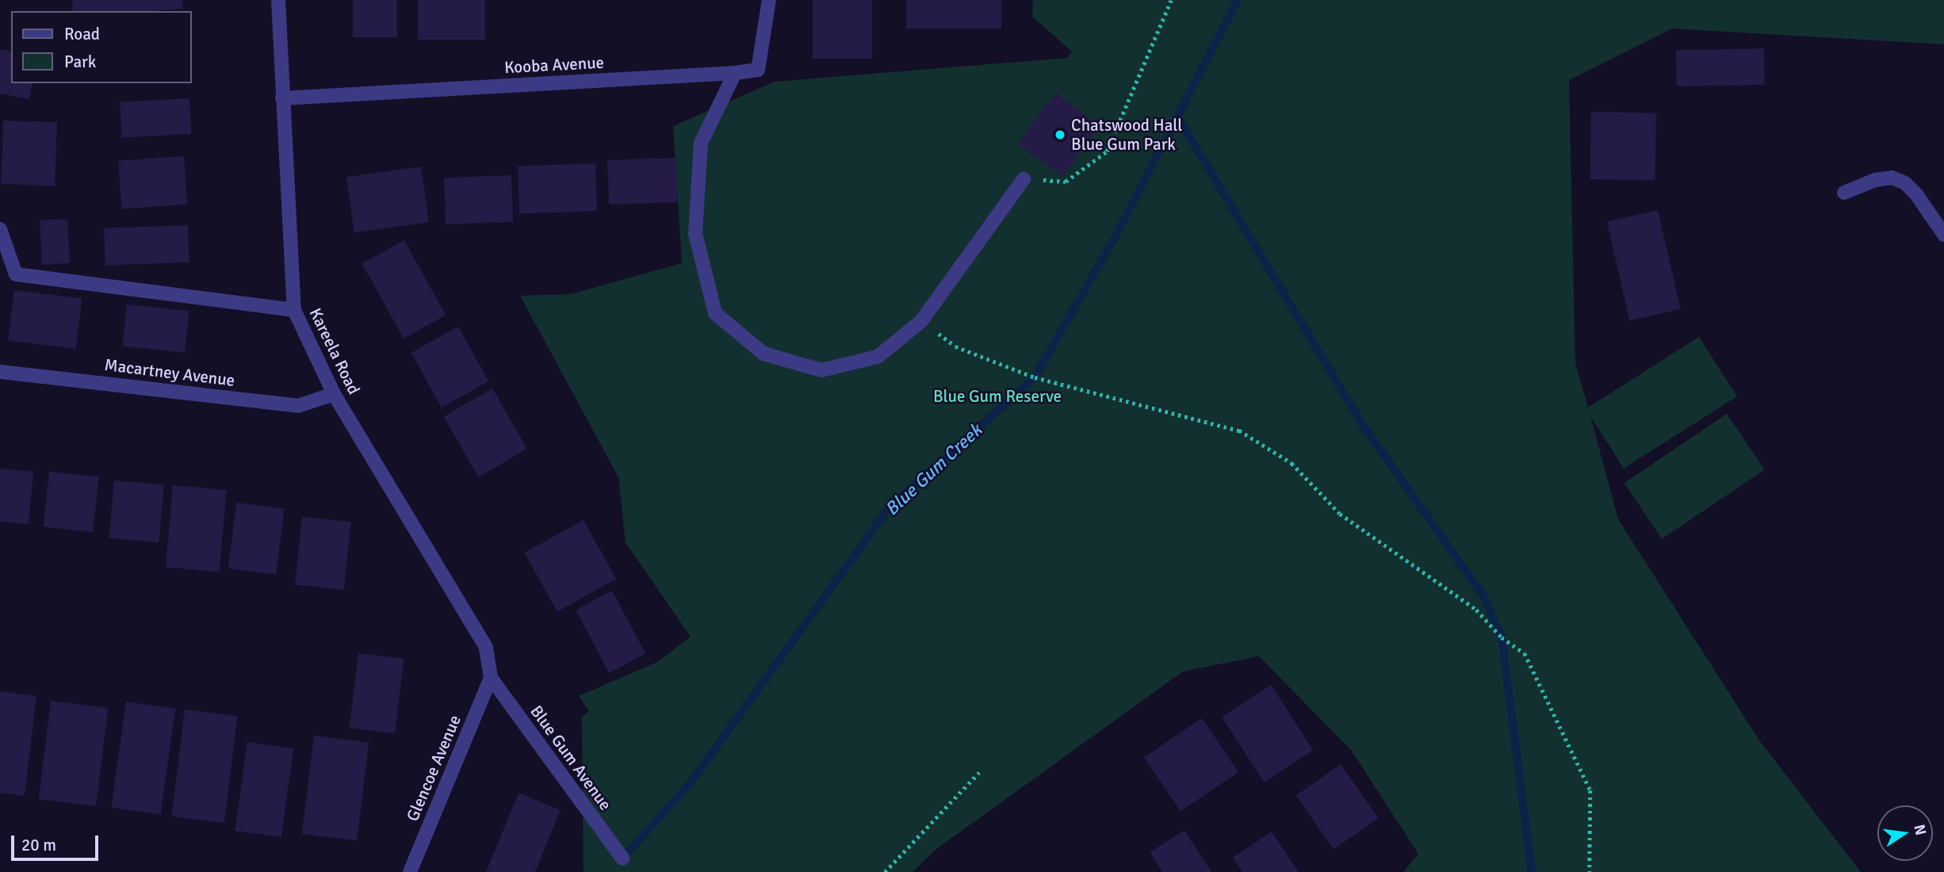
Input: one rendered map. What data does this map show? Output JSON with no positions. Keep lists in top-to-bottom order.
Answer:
{
  "streets": {
    "street": [
      "Kooba Avenue",
      "Kareela Road",
      "Macartney Avenue",
      "Blue Gum Avenue",
      "Glencoe Avenue"
    ]
  },
  "crossings": [
    ["Kooba Avenue", "Kareela Road"],
    ["Kareela Road", "Macartney Avenue"],
    ["Kareela Road", "Blue Gum Avenue"],
    ["Kareela Road", "Glencoe Avenue"],
    ["Blue Gum Avenue", "Glencoe Avenue"]
  ],
  "water": ["Blue Gum Creek"],
  "parks": ["Blue Gum Reserve"],
  "places": ["Chatswood Hall Blue Gum Park"],
  "legend": ["Road", "Park"],
  "scale_bar": "20 m",
  "north": "right"
}
